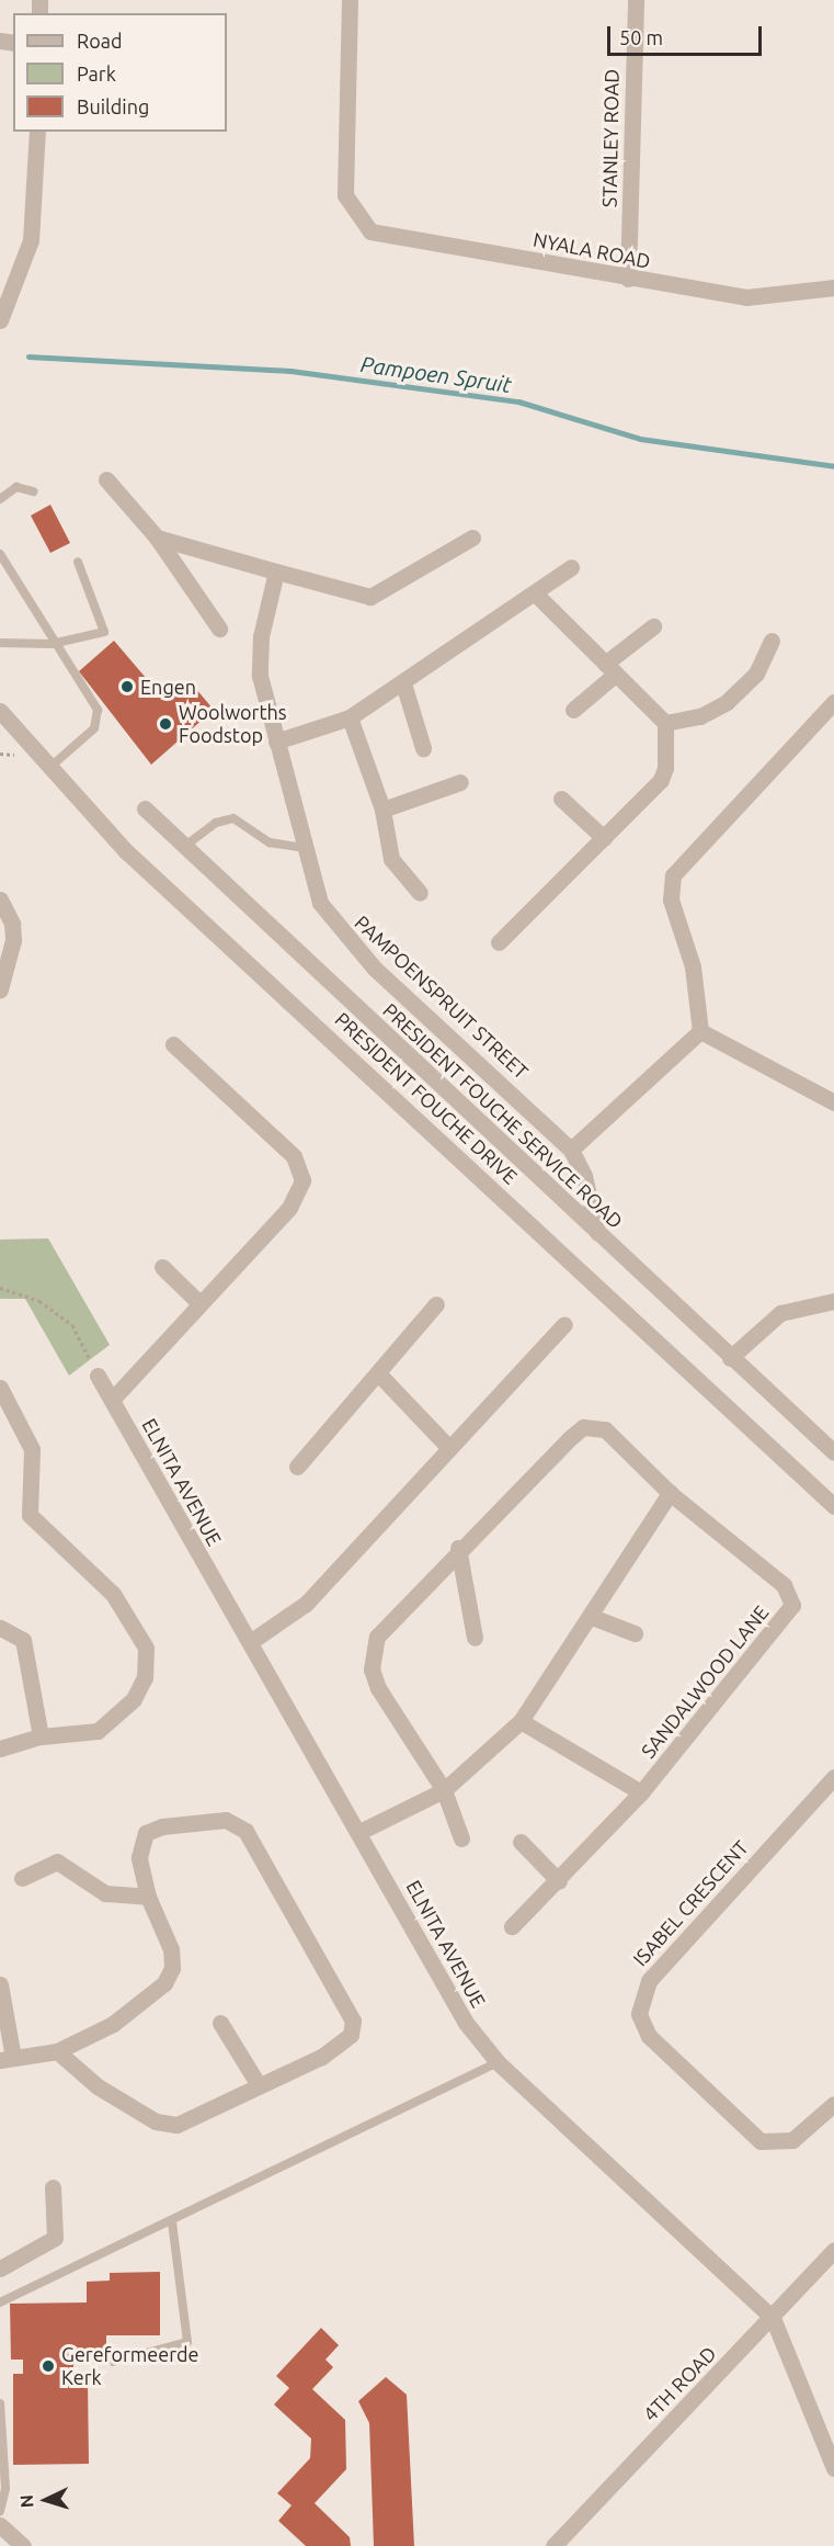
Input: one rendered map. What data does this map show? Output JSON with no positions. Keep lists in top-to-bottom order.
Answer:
{
  "streets": {
    "street": [
      "STANLEY ROAD",
      "NYALA ROAD",
      "PAMPOENSPRUIT STREET",
      "PRESIDENT FOUCHE DRIVE",
      "PRESIDENT FOUCHE SERVICE ROAD",
      "ELNITA AVENUE",
      "SANDALWOOD LANE",
      "ISABEL CRESCENT",
      "4TH ROAD"
    ]
  },
  "crossings": [
    ["STANLEY ROAD", "NYALA ROAD"],
    ["PAMPOENSPRUIT STREET", "PRESIDENT FOUCHE SERVICE ROAD"],
    ["ELNITA AVENUE", "4TH ROAD"]
  ],
  "water": ["Pampoen Spruit"],
  "places": ["Engen", "Woolworths Foodstop", "Gereformeerde Kerk"],
  "legend": ["Road", "Park", "Building"],
  "scale_bar": "50 m",
  "north": "left"
}
